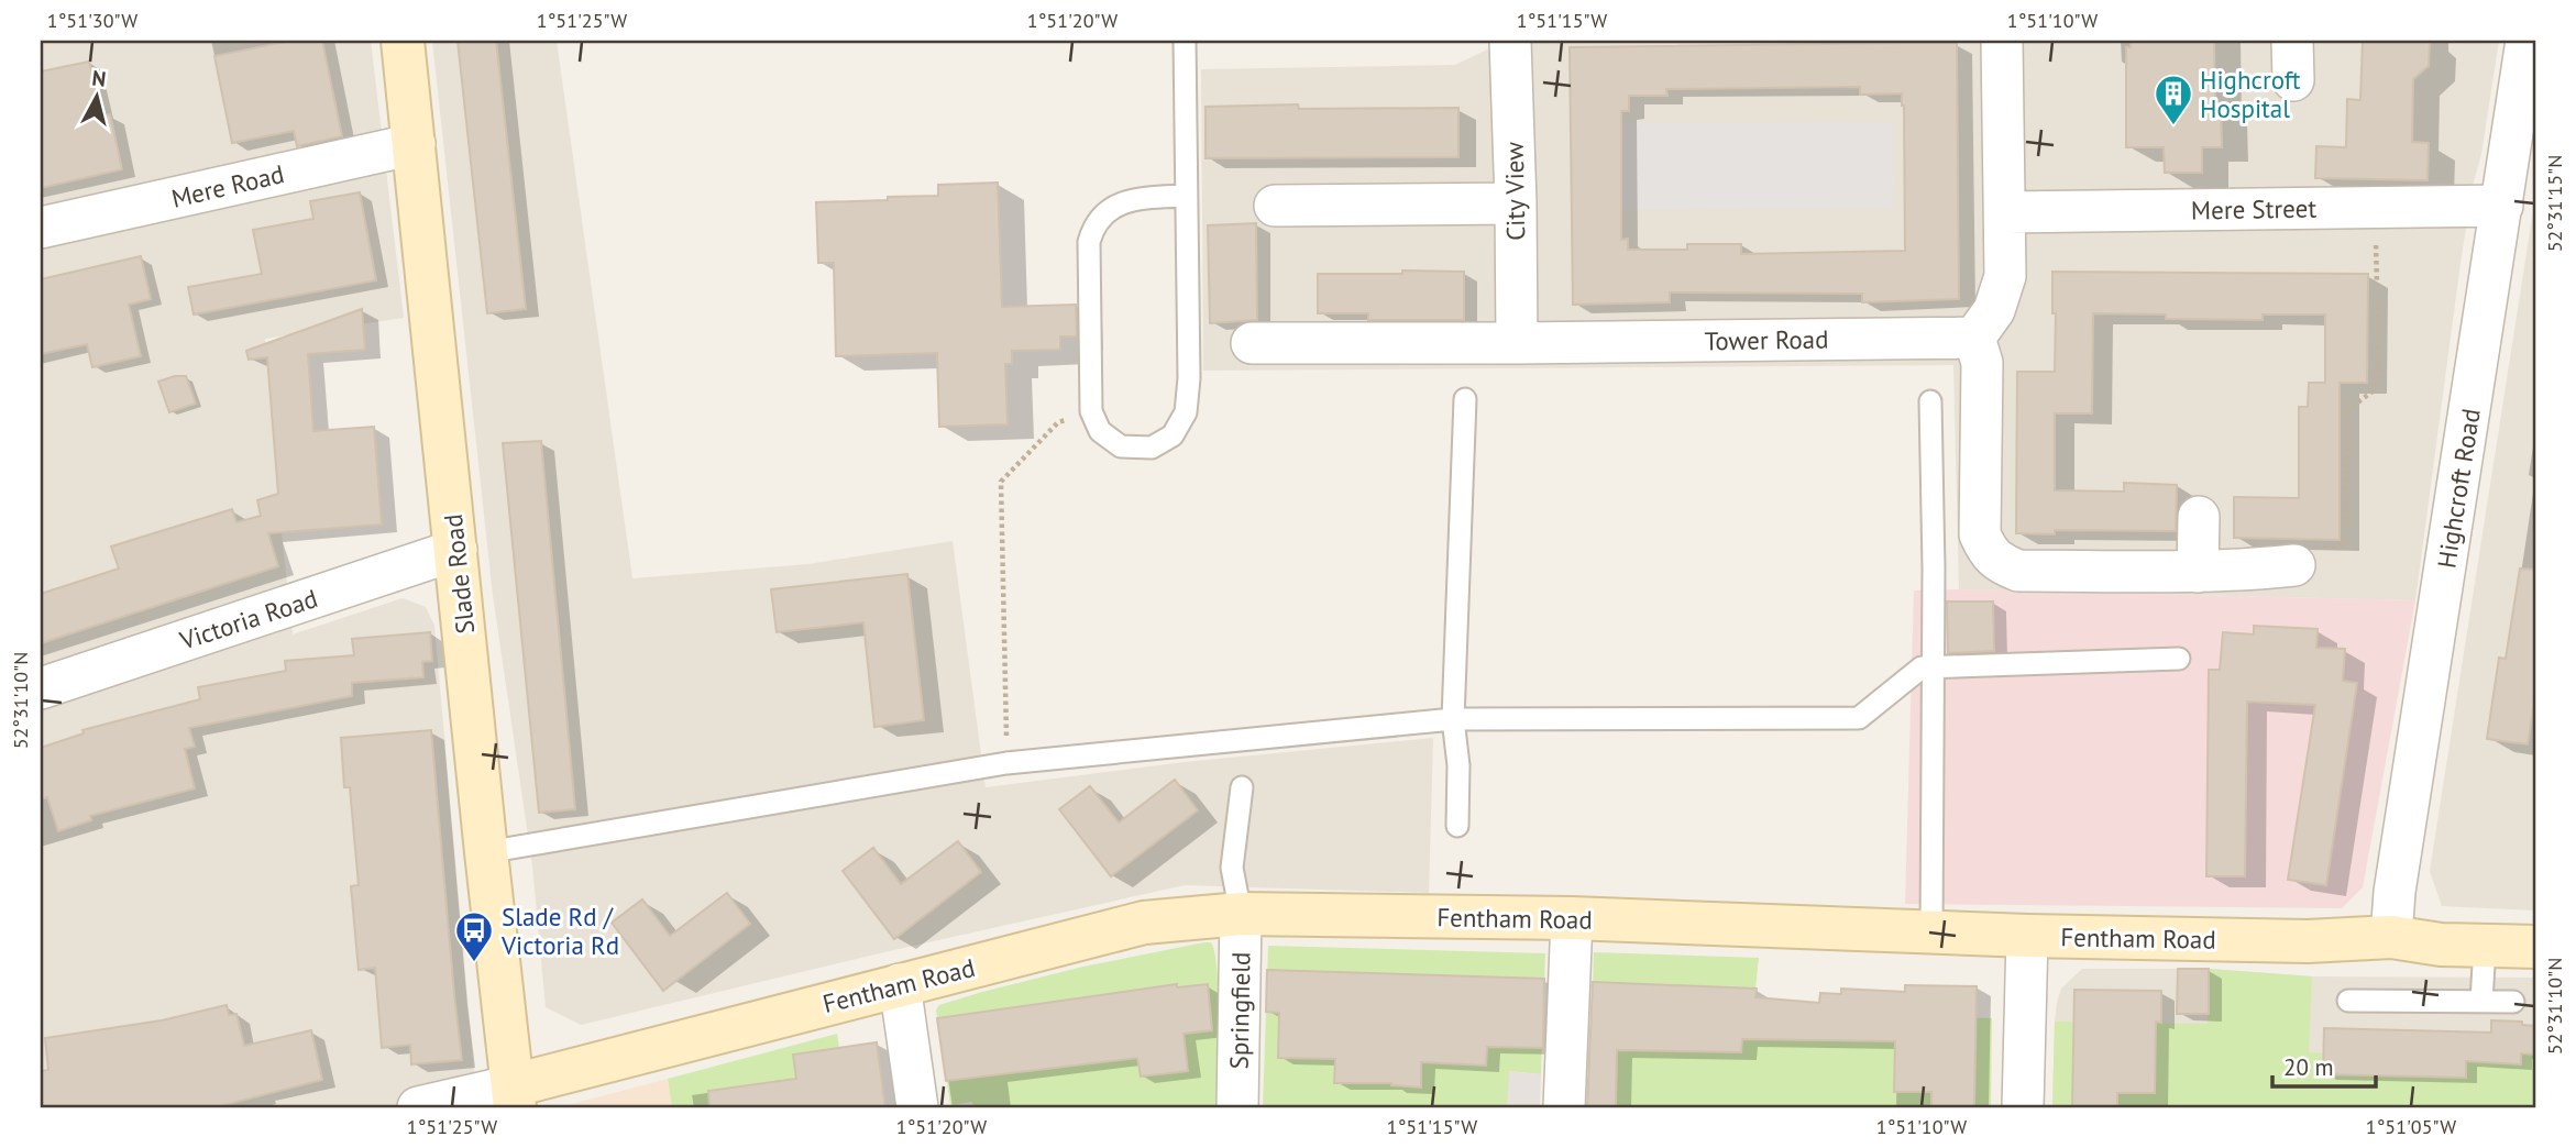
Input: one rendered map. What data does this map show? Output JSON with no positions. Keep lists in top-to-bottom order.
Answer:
{
  "streets": {
    "street": [
      "Mere Road",
      "City View",
      "Mere Street",
      "Tower Road",
      "Highcroft Road",
      "Slade Road",
      "Victoria Road",
      "Fentham Road",
      "Springfield"
    ]
  },
  "crossings": [
    ["Mere Road", "Slade Road"],
    ["City View", "Tower Road"],
    ["Mere Street", "Highcroft Road"],
    ["Highcroft Road", "Fentham Road"],
    ["Slade Road", "Victoria Road"],
    ["Slade Road", "Fentham Road"],
    ["Fentham Road", "Springfield"]
  ],
  "places": {
    "building": ["Highcroft Hospital"],
    "bus stop": ["Slade Rd / Victoria Rd"]
  },
  "scale_bar": "20 m",
  "north": "top",
  "coordinates": [
    "1°51'30\"W",
    "1°51'25\"W",
    "1°51'20\"W",
    "1°51'15\"W",
    "1°51'10\"W",
    "52°31'15\"N",
    "52°31'10\"N",
    "1°51'05\"W"
  ]
}
